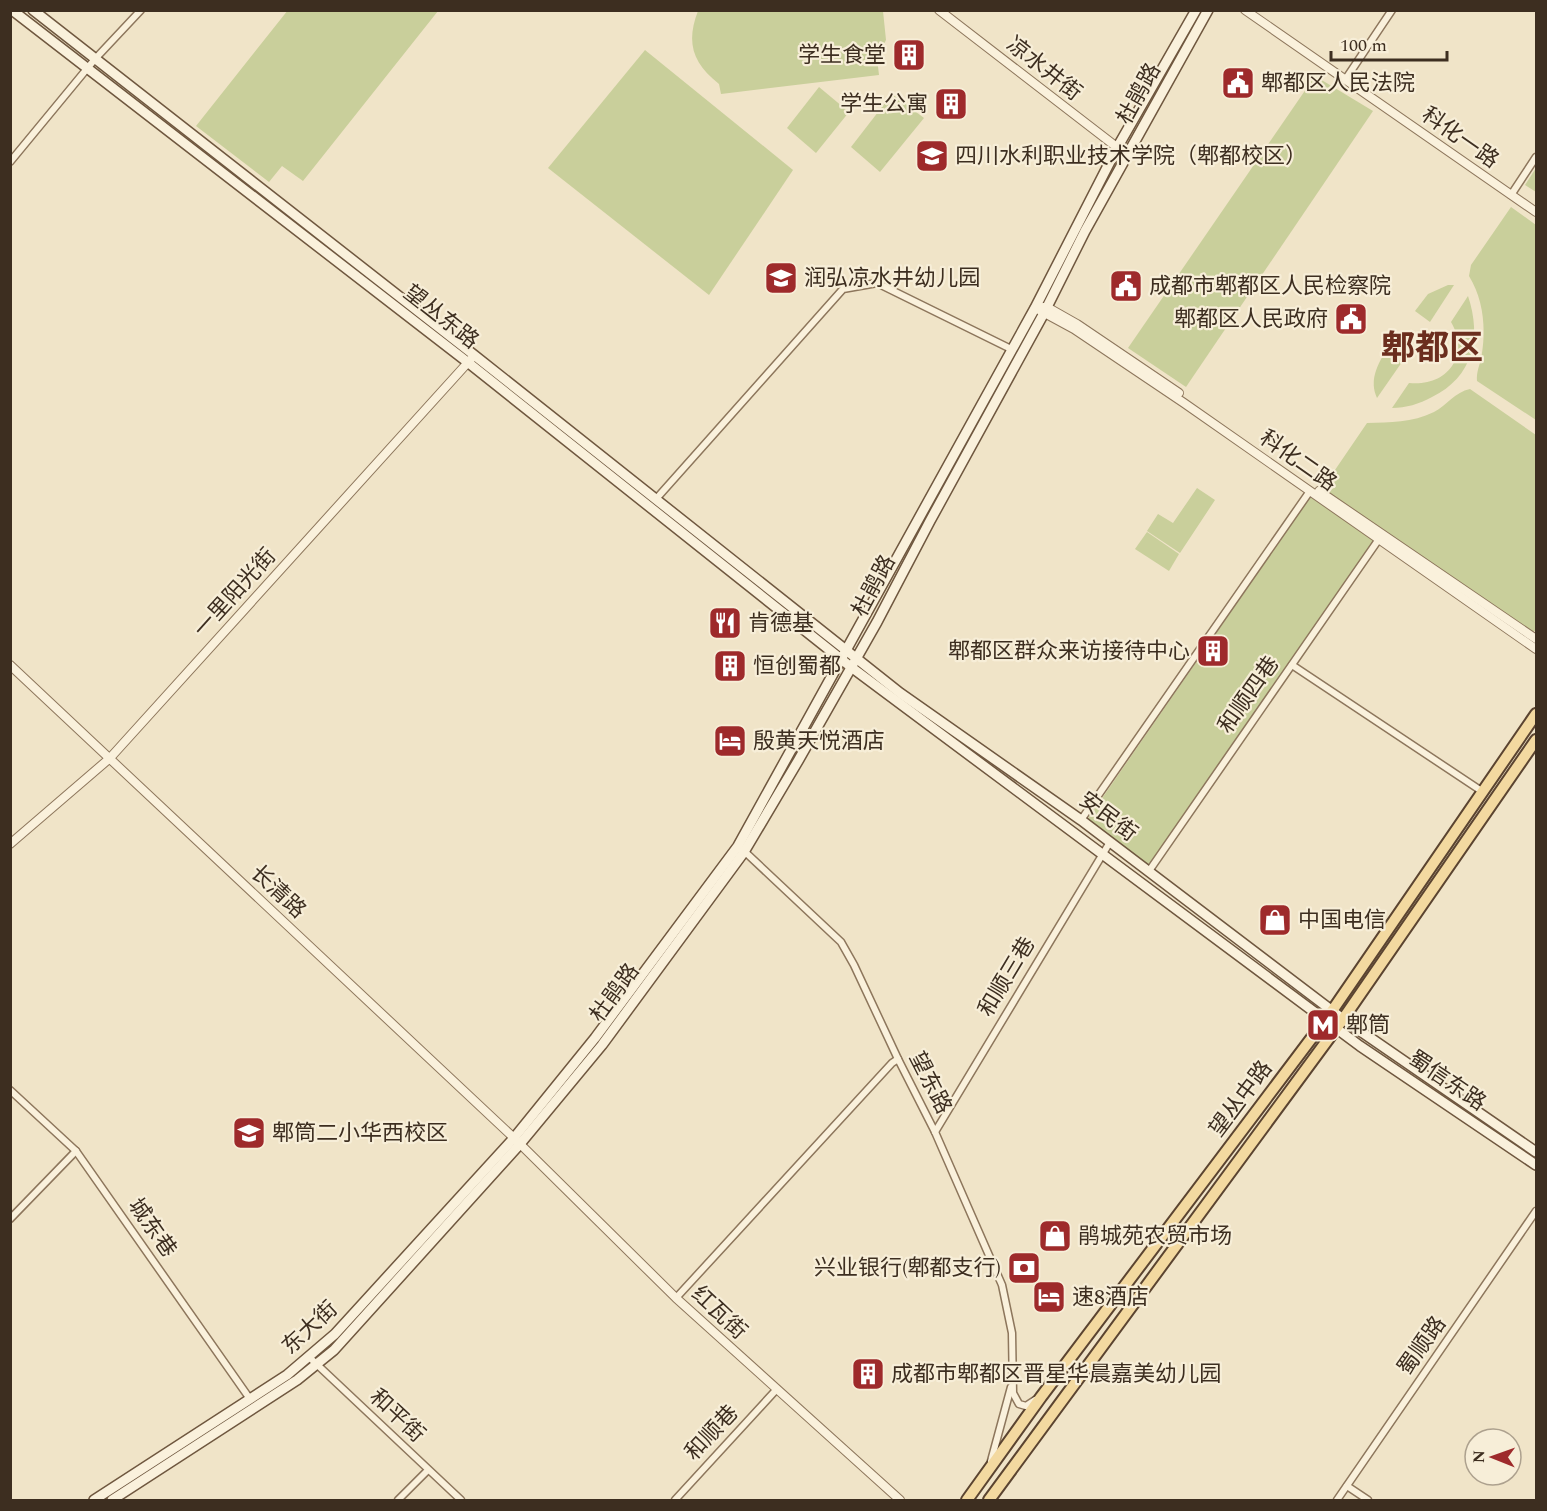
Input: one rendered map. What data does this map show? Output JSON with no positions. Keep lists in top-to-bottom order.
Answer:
{
  "streets": {
    "main road": [
      "杜鹃路",
      "望丛东路",
      "安民街",
      "蜀信东路",
      "望丛中路",
      "东大街"
    ],
    "street": [
      "凉水井街",
      "科化一路",
      "科化二路",
      "一里阳光街",
      "和顺四巷",
      "长清路",
      "和顺三巷",
      "望东路",
      "城东巷",
      "红瓦街",
      "蜀顺路",
      "和平街",
      "和顺巷"
    ]
  },
  "crossings": [
    ["凉水井街", "杜鹃路"],
    ["杜鹃路", "望丛东路"],
    ["杜鹃路", "科化二路"],
    ["杜鹃路", "安民街"],
    ["杜鹃路", "长清路"],
    ["杜鹃路", "望东路"],
    ["杜鹃路", "红瓦街"],
    ["杜鹃路", "东大街"],
    ["望丛东路", "一里阳光街"],
    ["望丛东路", "安民街"],
    ["科化二路", "和顺四巷"],
    ["一里阳光街", "长清路"],
    ["和顺四巷", "安民街"],
    ["安民街", "和顺三巷"],
    ["安民街", "蜀信东路"],
    ["安民街", "望丛中路"],
    ["长清路", "红瓦街"],
    ["长清路", "东大街"],
    ["和顺三巷", "望东路"],
    ["蜀信东路", "望丛中路"],
    ["望东路", "望丛中路"],
    ["城东巷", "东大街"],
    ["红瓦街", "东大街"],
    ["红瓦街", "和顺巷"],
    ["东大街", "和平街"]
  ],
  "districts": ["郫都区"],
  "places": {
    "building": [
      "学生食堂",
      "学生公寓",
      "郫都区群众来访接待中心",
      "恒创蜀都",
      "成都市郫都区晋星华晨嘉美幼儿园"
    ],
    "public building": ["郫都区人民法院", "成都市郫都区人民检察院", "郫都区人民政府"],
    "school or university": ["四川水利职业技术学院（郫都校区）", "润弘凉水井幼儿园", "郫筒二小华西校区"],
    "restaurant": ["肯德基"],
    "hotel": ["殷黄天悦酒店", "速8酒店"],
    "shop": ["中国电信", "鹃城苑农贸市场"],
    "metro station": ["郫筒"],
    "bank": ["兴业银行(郫都支行)"]
  },
  "scale_bar": "100 m",
  "north": "left"
}
